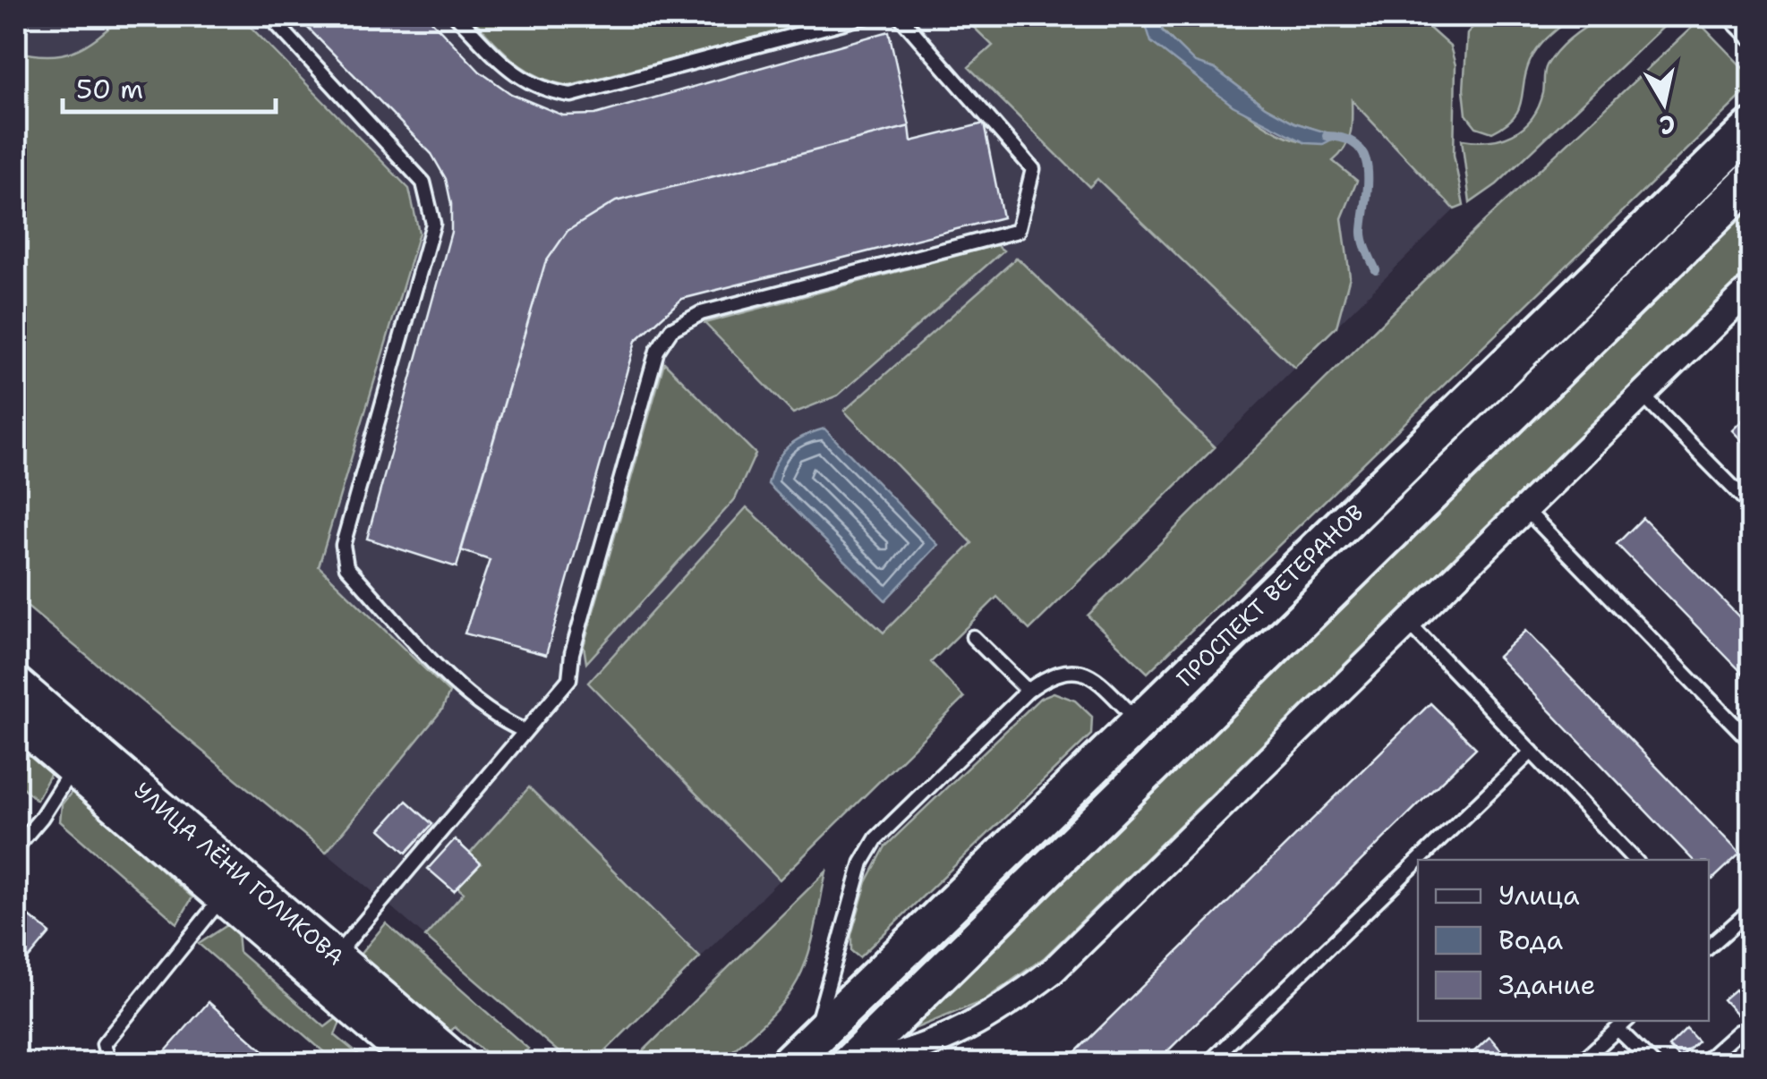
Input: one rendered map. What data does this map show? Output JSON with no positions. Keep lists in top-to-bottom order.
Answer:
{
  "streets": {
    "main road": ["ПРОСПЕКТ ВЕТЕРАНОВ"],
    "street": ["УЛИЦА ЛЁНИ ГОЛИКОВА"]
  },
  "legend": ["Улица", "Вода", "Здание"],
  "scale_bar": "50 m",
  "north": "bottom"
}
